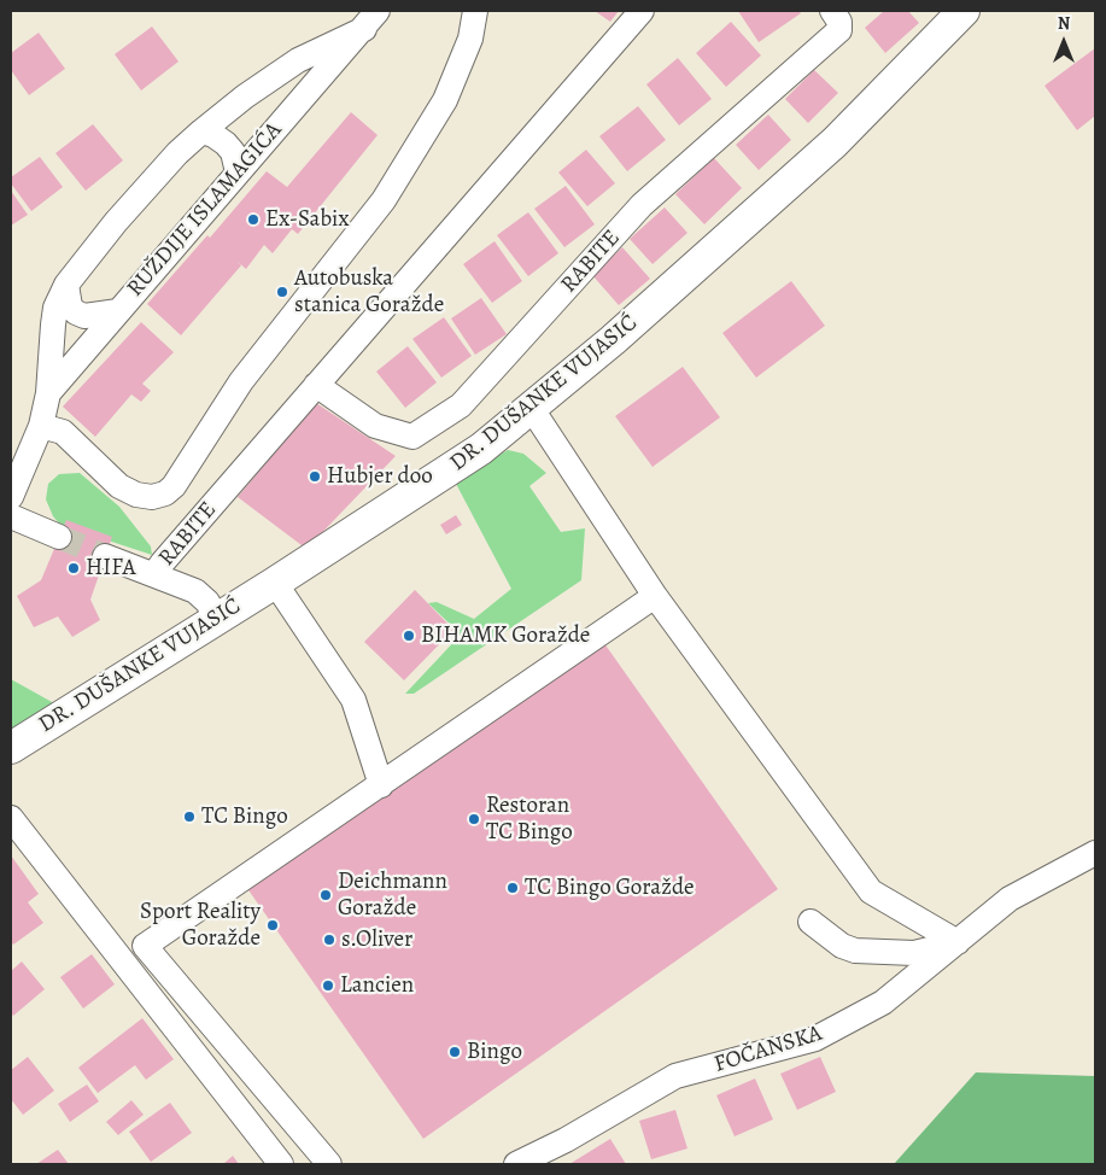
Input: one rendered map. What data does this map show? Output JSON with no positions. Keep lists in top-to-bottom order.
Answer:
{
  "streets": {
    "main road": ["DR. DUŠANKE VUJASIĆ"],
    "street": ["RUŽDIJE ISLAMAGIĆA", "RABITE", "FOČANSKA"]
  },
  "places": [
    "Ex-Sabix",
    "Autobuska stanica Goražde",
    "Hubjer doo",
    "HIFA",
    "BIHAMK Goražde",
    "TC Bingo",
    "Restoran TC Bingo",
    "TC Bingo Goražde",
    "Deichmann Goražde",
    "Sport Reality Goražde",
    "s.Oliver",
    "Lancien",
    "Bingo"
  ],
  "north": "top"
}
